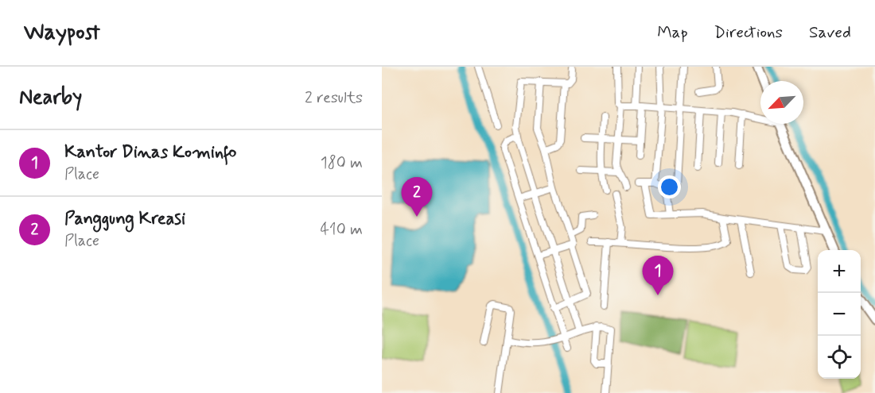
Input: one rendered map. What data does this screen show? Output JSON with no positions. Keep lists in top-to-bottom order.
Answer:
{
  "north": "bottom left",
  "page": {
    "header": "Waypost",
    "nav": ["Map", "Directions", "Saved"],
    "heading": ["Nearby", "2 results"],
    "list": [
      {
        "mark": "1",
        "name": "Kantor Dinas Kominfo",
        "note": "Place",
        "value": "180 m"
      },
      {
        "mark": "2",
        "name": "Panggung Kreasi",
        "note": "Place",
        "value": "410 m"
      }
    ],
    "pins": ["2", "1"],
    "map_buttons": ["+", "−"]
  }
}
